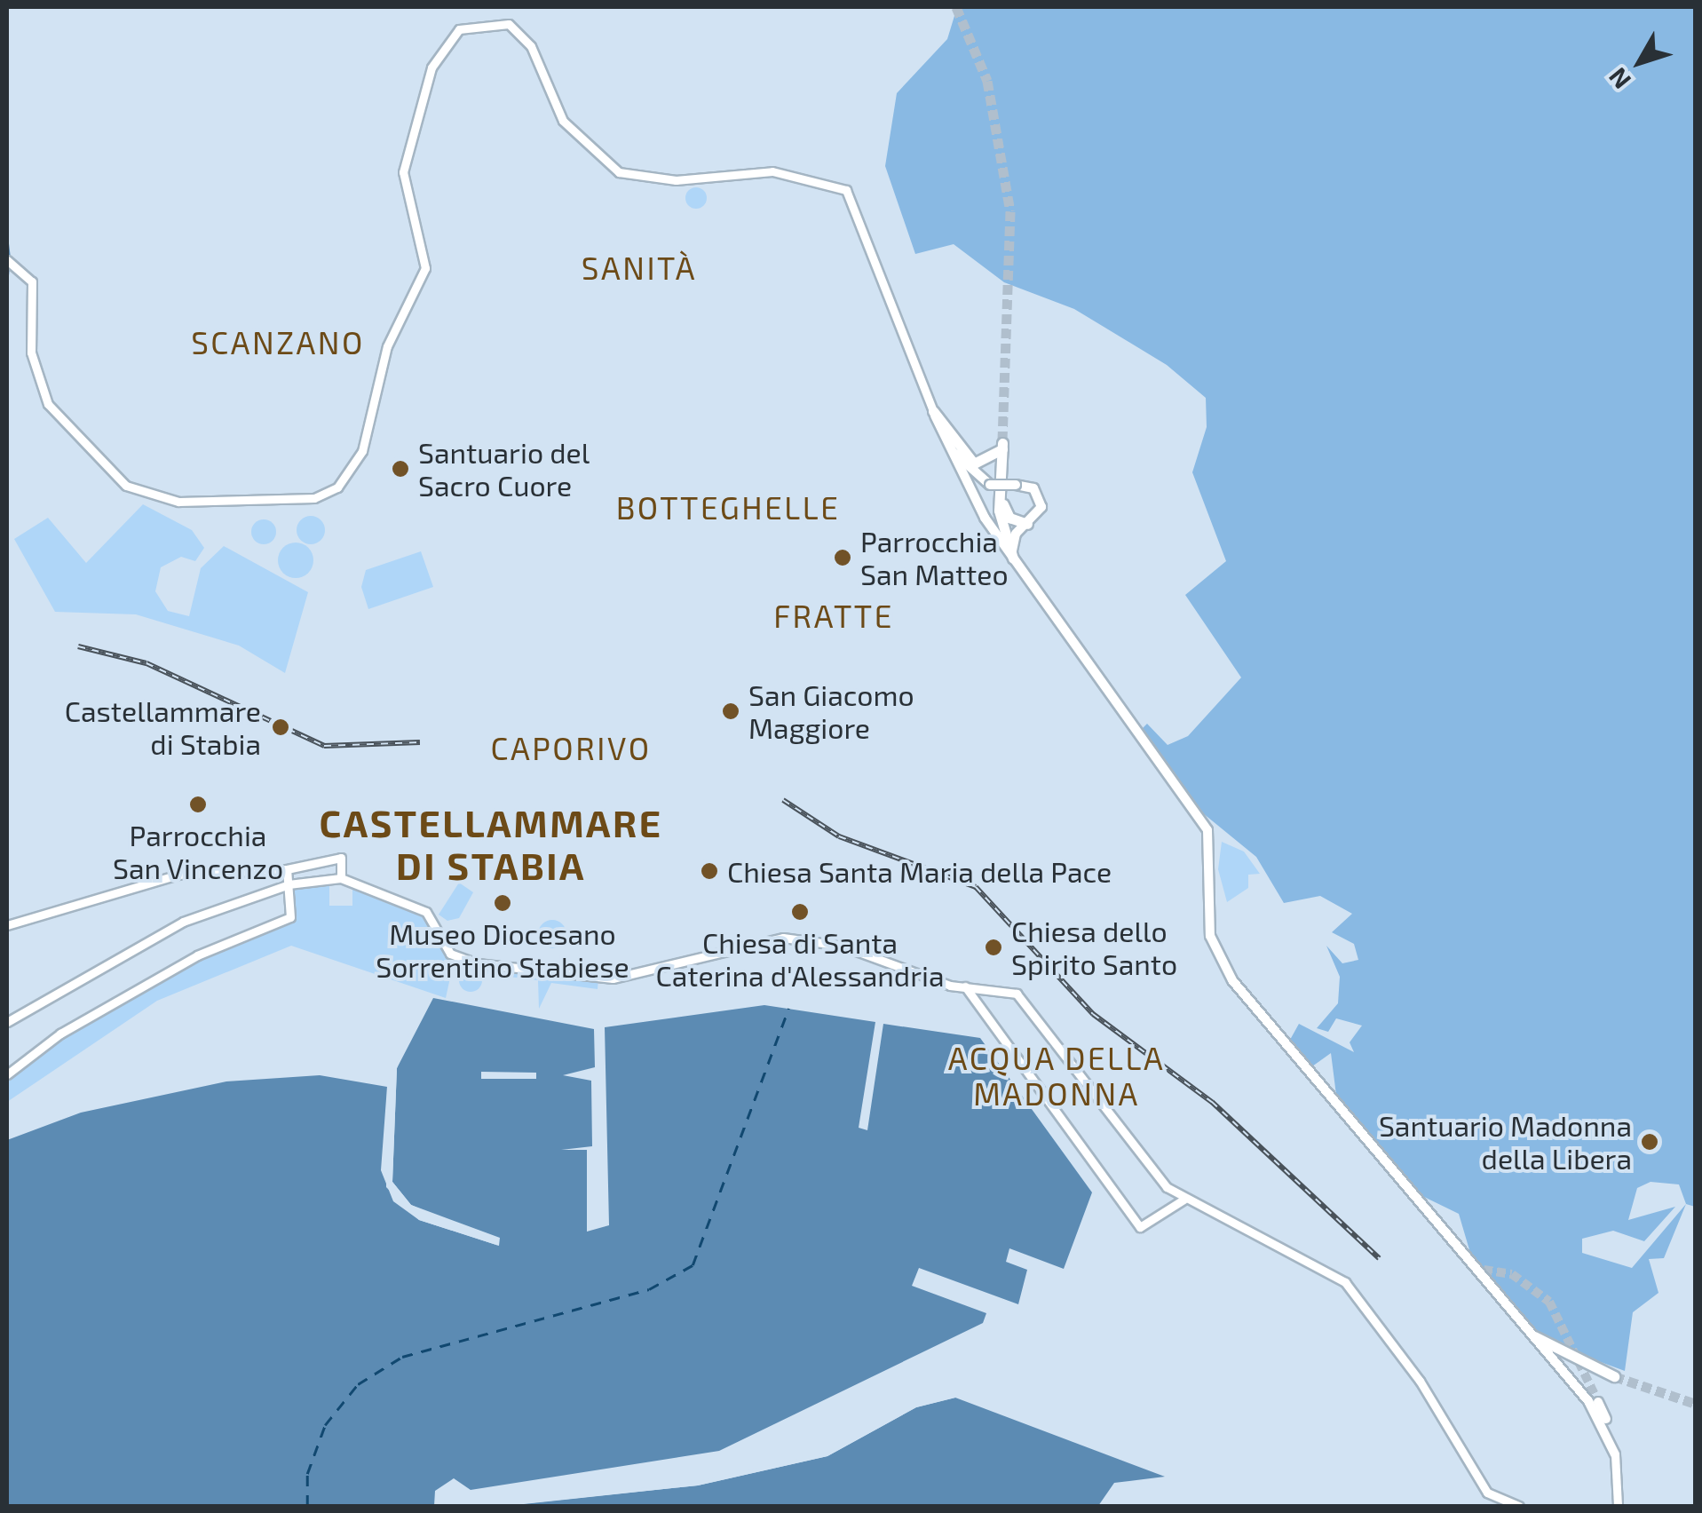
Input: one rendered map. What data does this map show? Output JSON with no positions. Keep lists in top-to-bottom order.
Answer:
{
  "districts": [
    "SANITÀ",
    "SCANZANO",
    "BOTTEGHELLE",
    "FRATTE",
    "CAPORIVO",
    "CASTELLAMMARE DI STABIA",
    "ACQUA DELLA MADONNA"
  ],
  "places": [
    "Santuario del Sacro Cuore",
    "Parrocchia San Matteo",
    "San Giacomo Maggiore",
    "Castellammare di Stabia",
    "Parrocchia San Vincenzo",
    "Chiesa Santa Maria della Pace",
    "Museo Diocesano Sorrentino Stabiese",
    "Chiesa di Santa Caterina d'Alessandria",
    "Chiesa dello Spirito Santo",
    "Santuario Madonna della Libera"
  ],
  "north": "bottom left"
}
